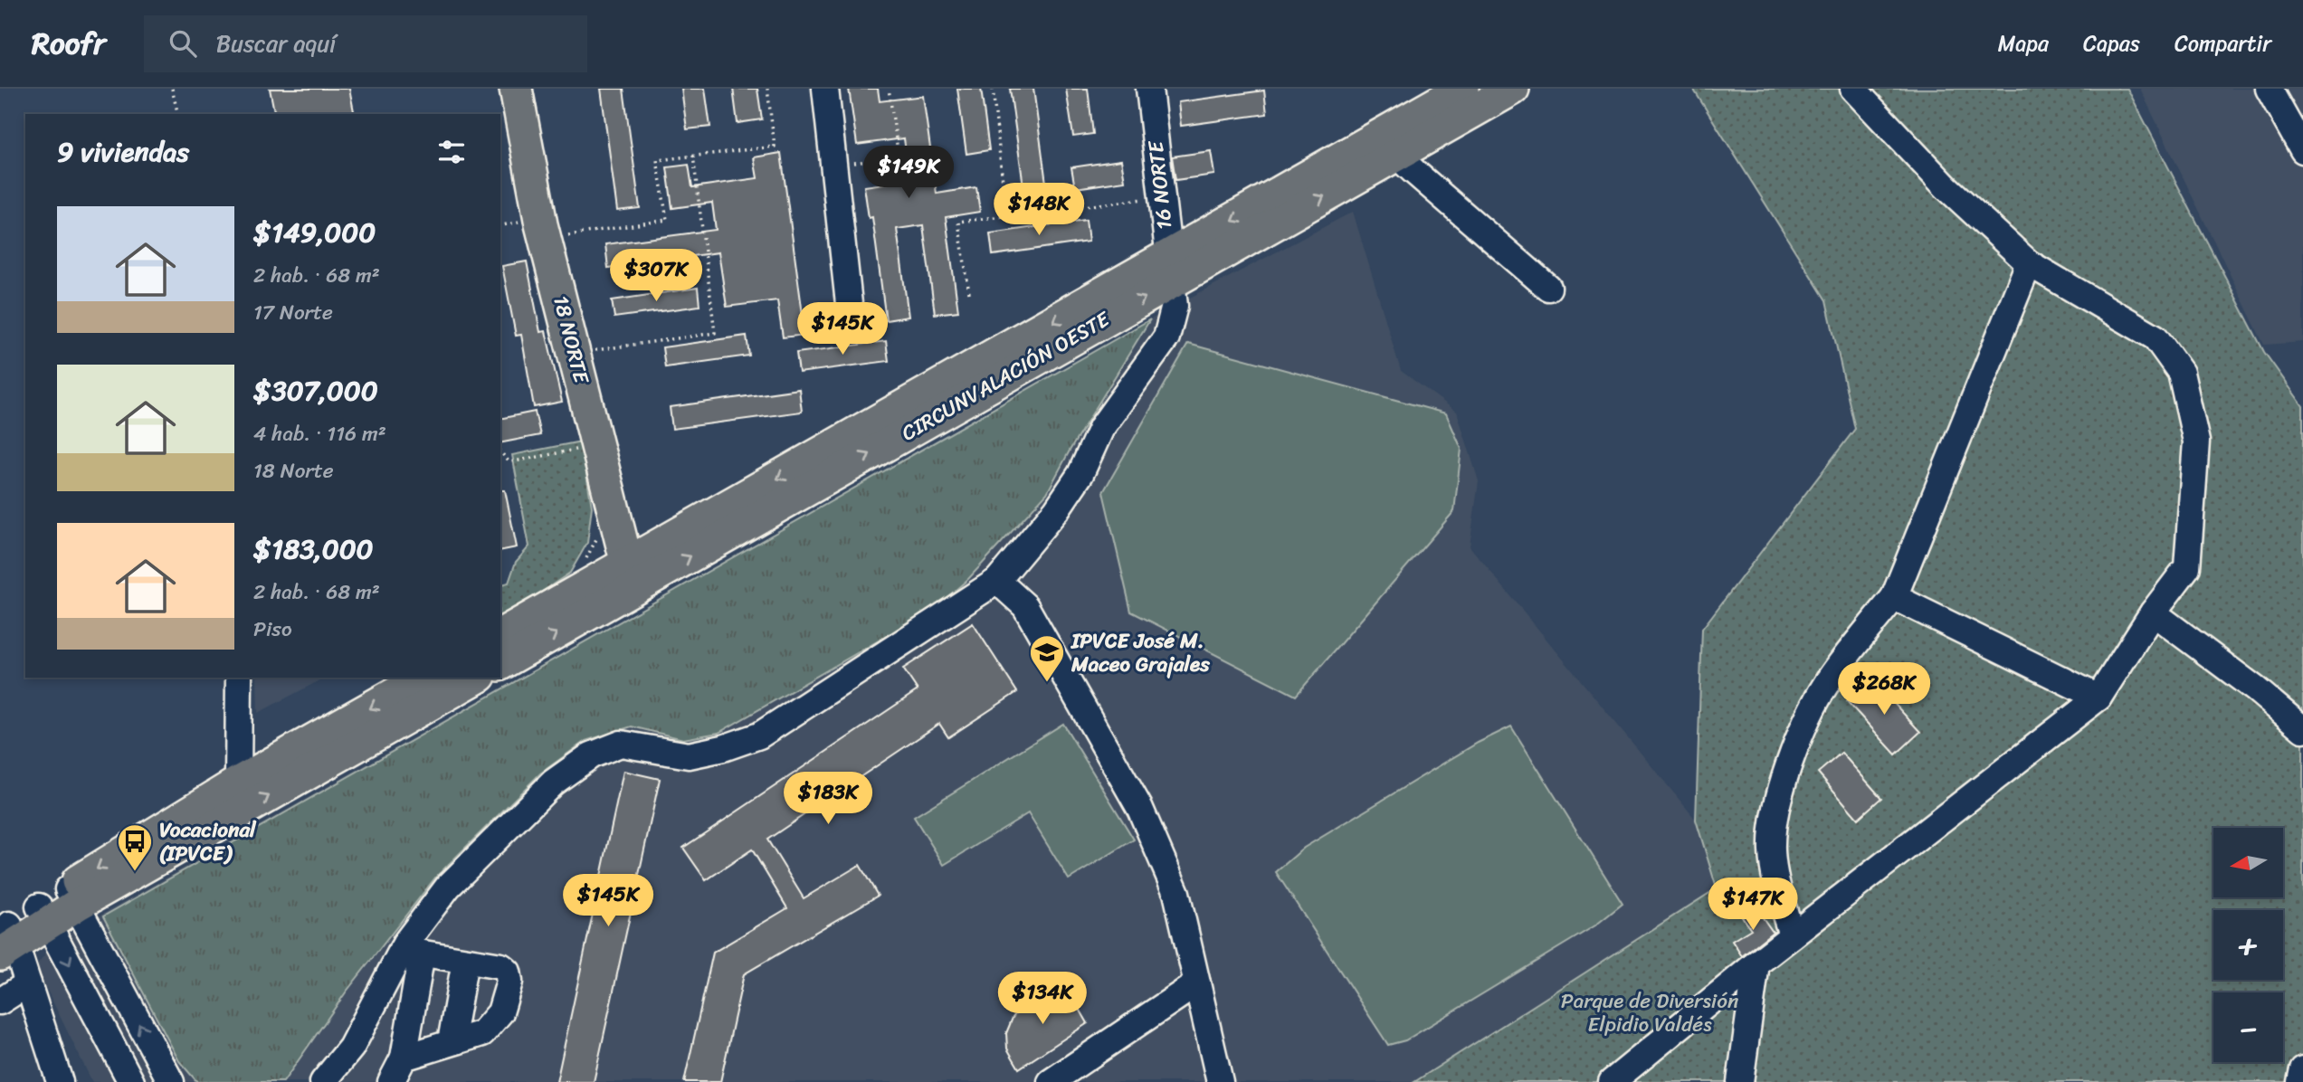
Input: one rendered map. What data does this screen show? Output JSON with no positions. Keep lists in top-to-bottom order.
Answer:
{
  "streets": {
    "main road": ["18 NORTE", "CIRCUNVALACIÓN OESTE"],
    "street": ["16 NORTE"]
  },
  "crossings": [
    ["16 NORTE", "CIRCUNVALACIÓN OESTE"],
    ["18 NORTE", "CIRCUNVALACIÓN OESTE"]
  ],
  "parks": ["Parque de Diversión Elpidio Valdés"],
  "places": {
    "school or university": ["IPVCE José M. Maceo Grajales"],
    "bus stop": ["Vocacional (IPVCE)"]
  },
  "north": "left",
  "page": {
    "header": "Roofr",
    "search": "Buscar aquí",
    "nav": ["Mapa", "Capas", "Compartir"],
    "heading": "9 viviendas",
    "price": [
      "$149K",
      "$148K",
      "$307K",
      "$145K",
      "$268K",
      "$183K",
      "$145K",
      "$147K",
      "$134K"
    ],
    "list": [
      {
        "name": "$149,000",
        "note": "2 hab. · 68 m² · 17 Norte"
      },
      {
        "name": "$307,000",
        "note": "4 hab. · 116 m² · 18 Norte"
      },
      {
        "name": "$183,000",
        "note": "2 hab. · 68 m² · Piso"
      }
    ],
    "map_buttons": ["+", "−"]
  }
}
